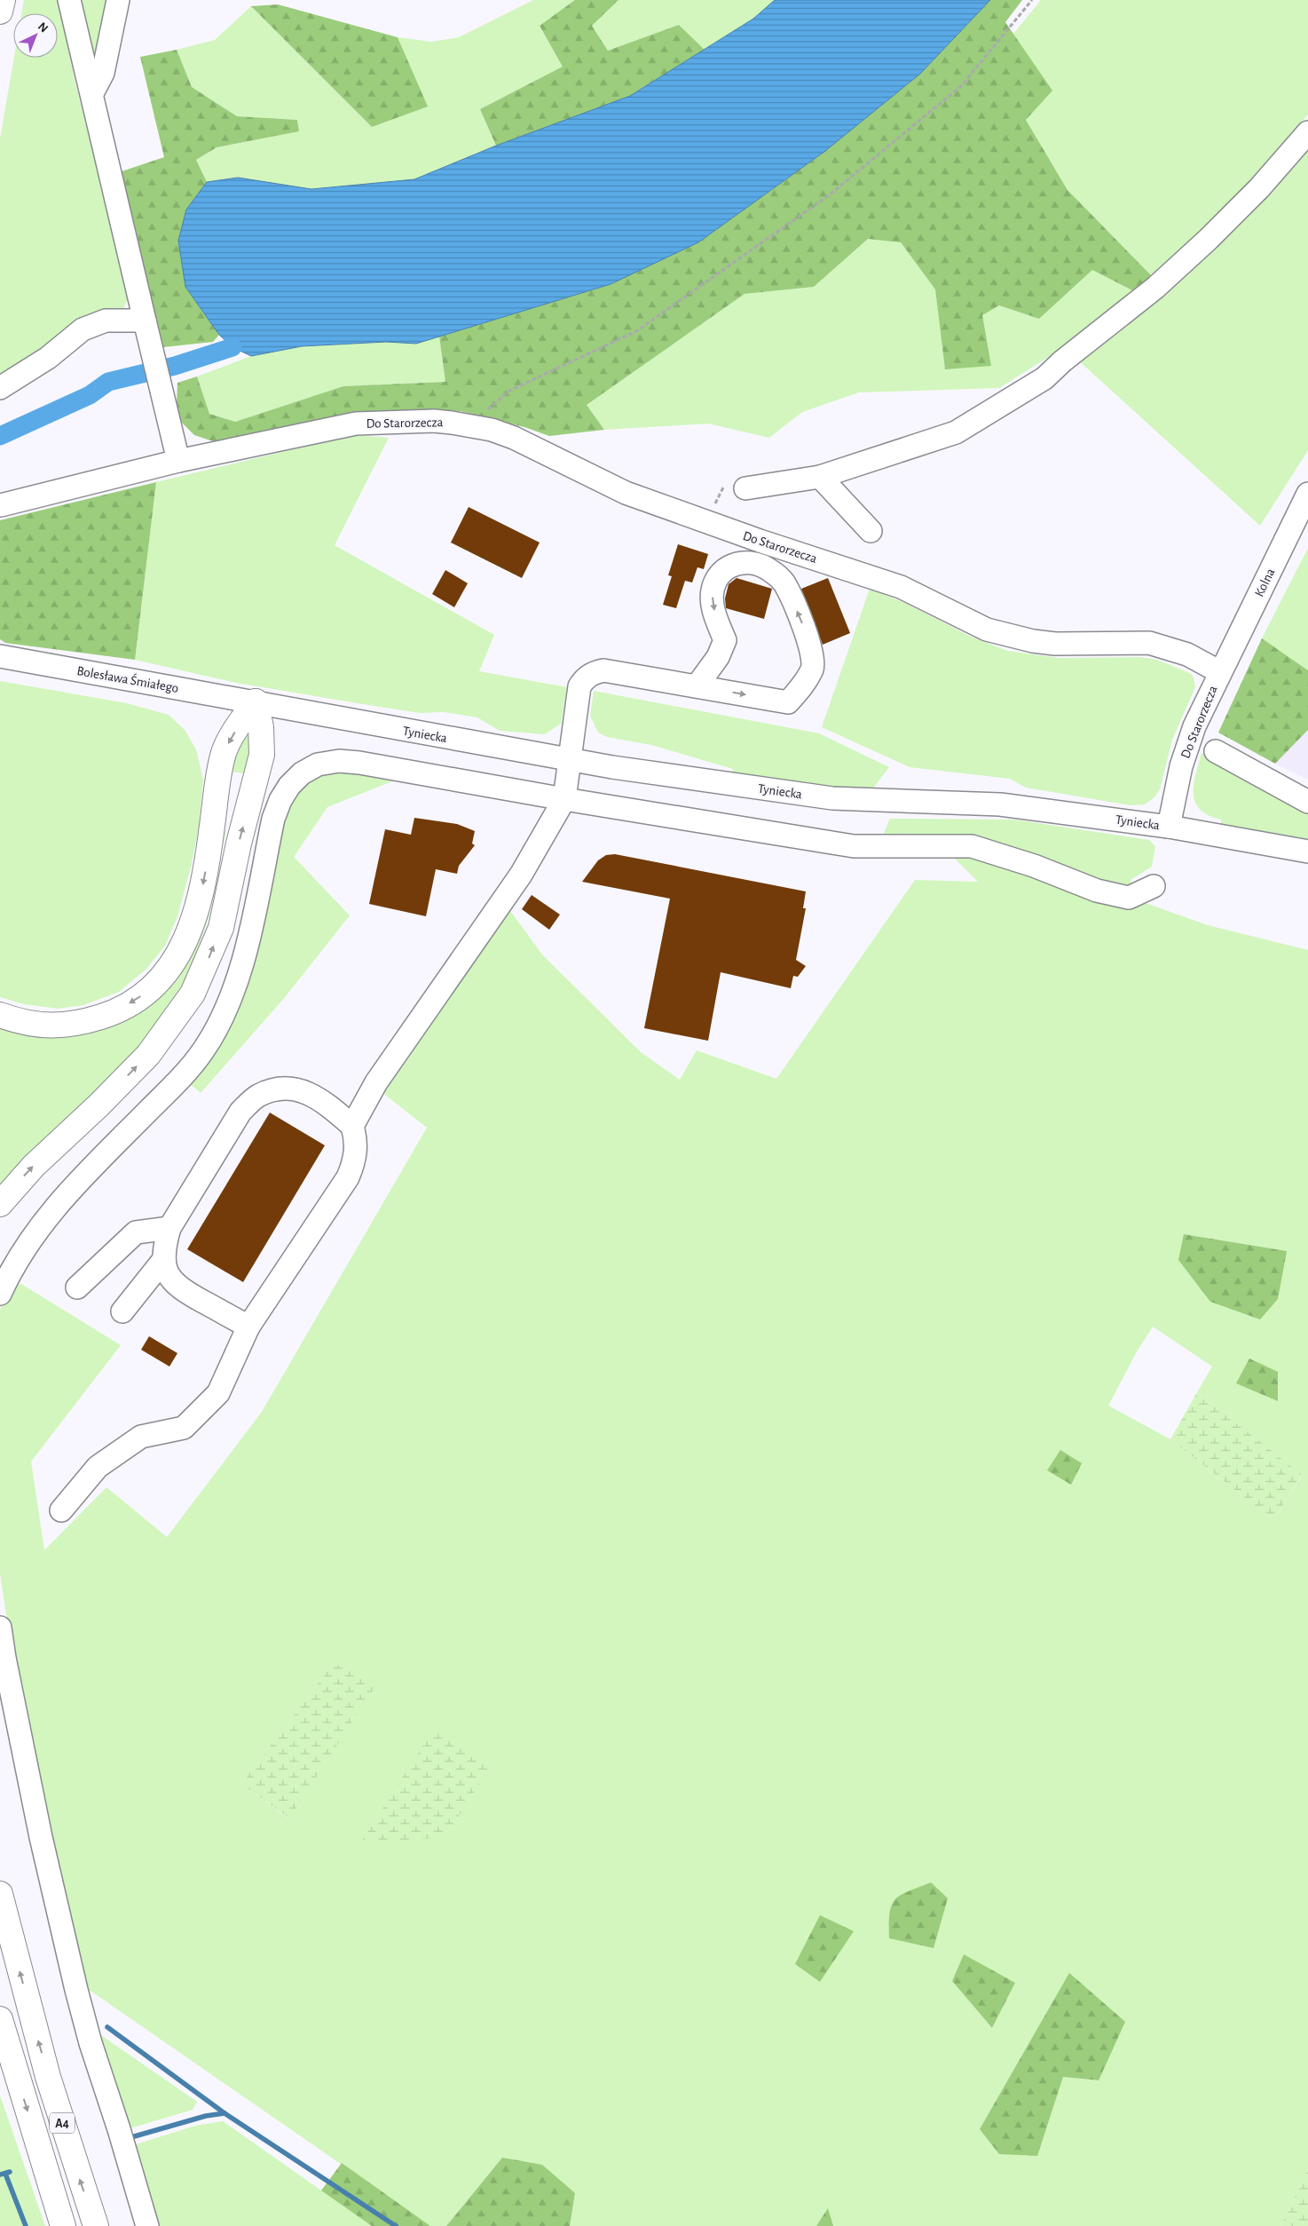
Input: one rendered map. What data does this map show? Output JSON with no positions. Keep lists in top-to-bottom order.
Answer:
{
  "streets": {
    "highway": ["A4"],
    "street": [
      "Do Starorzecza",
      "Kolna",
      "Bolesława Śmiałego",
      "Tyniecka"
    ]
  },
  "crossings": [
    ["Do Starorzecza", "Kolna"],
    ["Do Starorzecza", "Tyniecka"],
    ["Bolesława Śmiałego", "Tyniecka"]
  ],
  "north": "top right"
}
